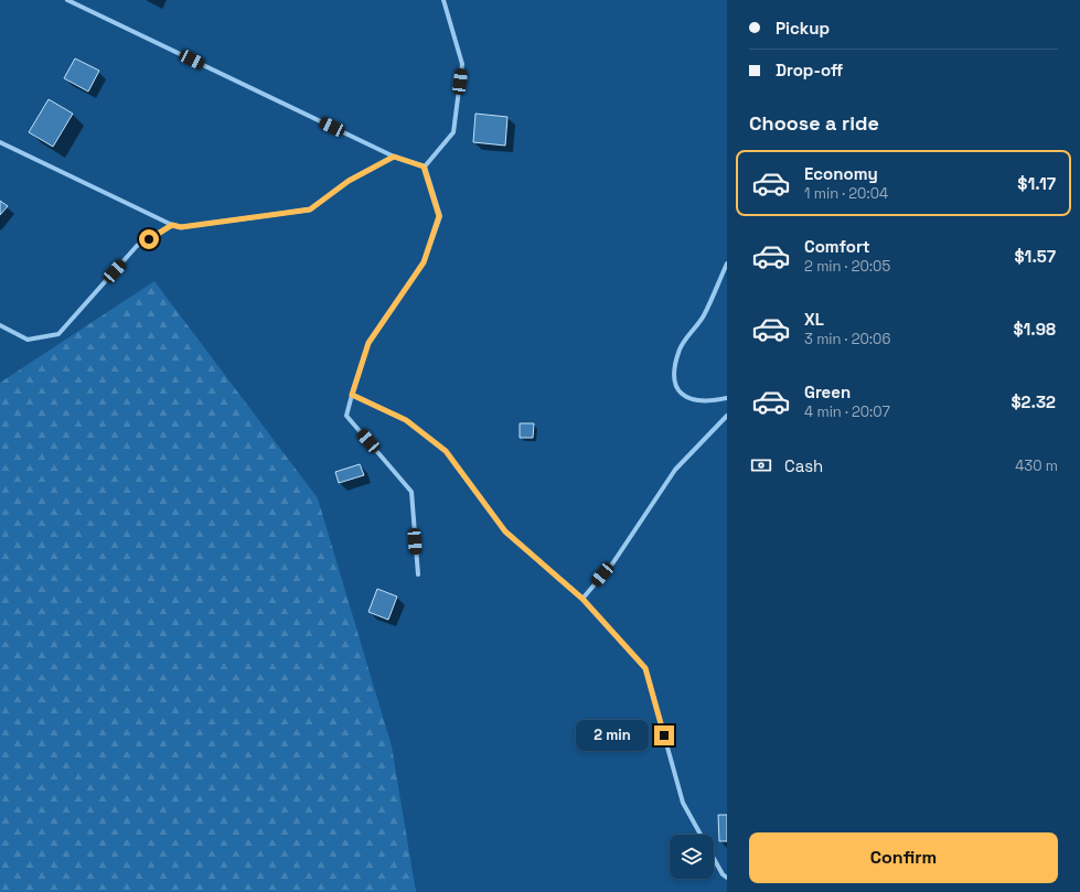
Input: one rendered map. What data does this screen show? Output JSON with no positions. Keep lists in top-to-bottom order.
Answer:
{
  "page": {
    "banner": ["Pickup", "Drop-off"],
    "heading": "Choose a ride",
    "list": [
      {
        "name": "Economy",
        "note": "1 min · 20:04",
        "value": "$1.17"
      },
      {
        "name": "Comfort",
        "note": "2 min · 20:05",
        "value": "$1.57"
      },
      {
        "name": "XL",
        "note": "3 min · 20:06",
        "value": "$1.98"
      },
      {
        "name": "Green",
        "note": "4 min · 20:07",
        "value": "$2.32"
      }
    ],
    "pay": ["Cash", "430 m"],
    "bubble": "2 min",
    "buttons": "Confirm"
  }
}
